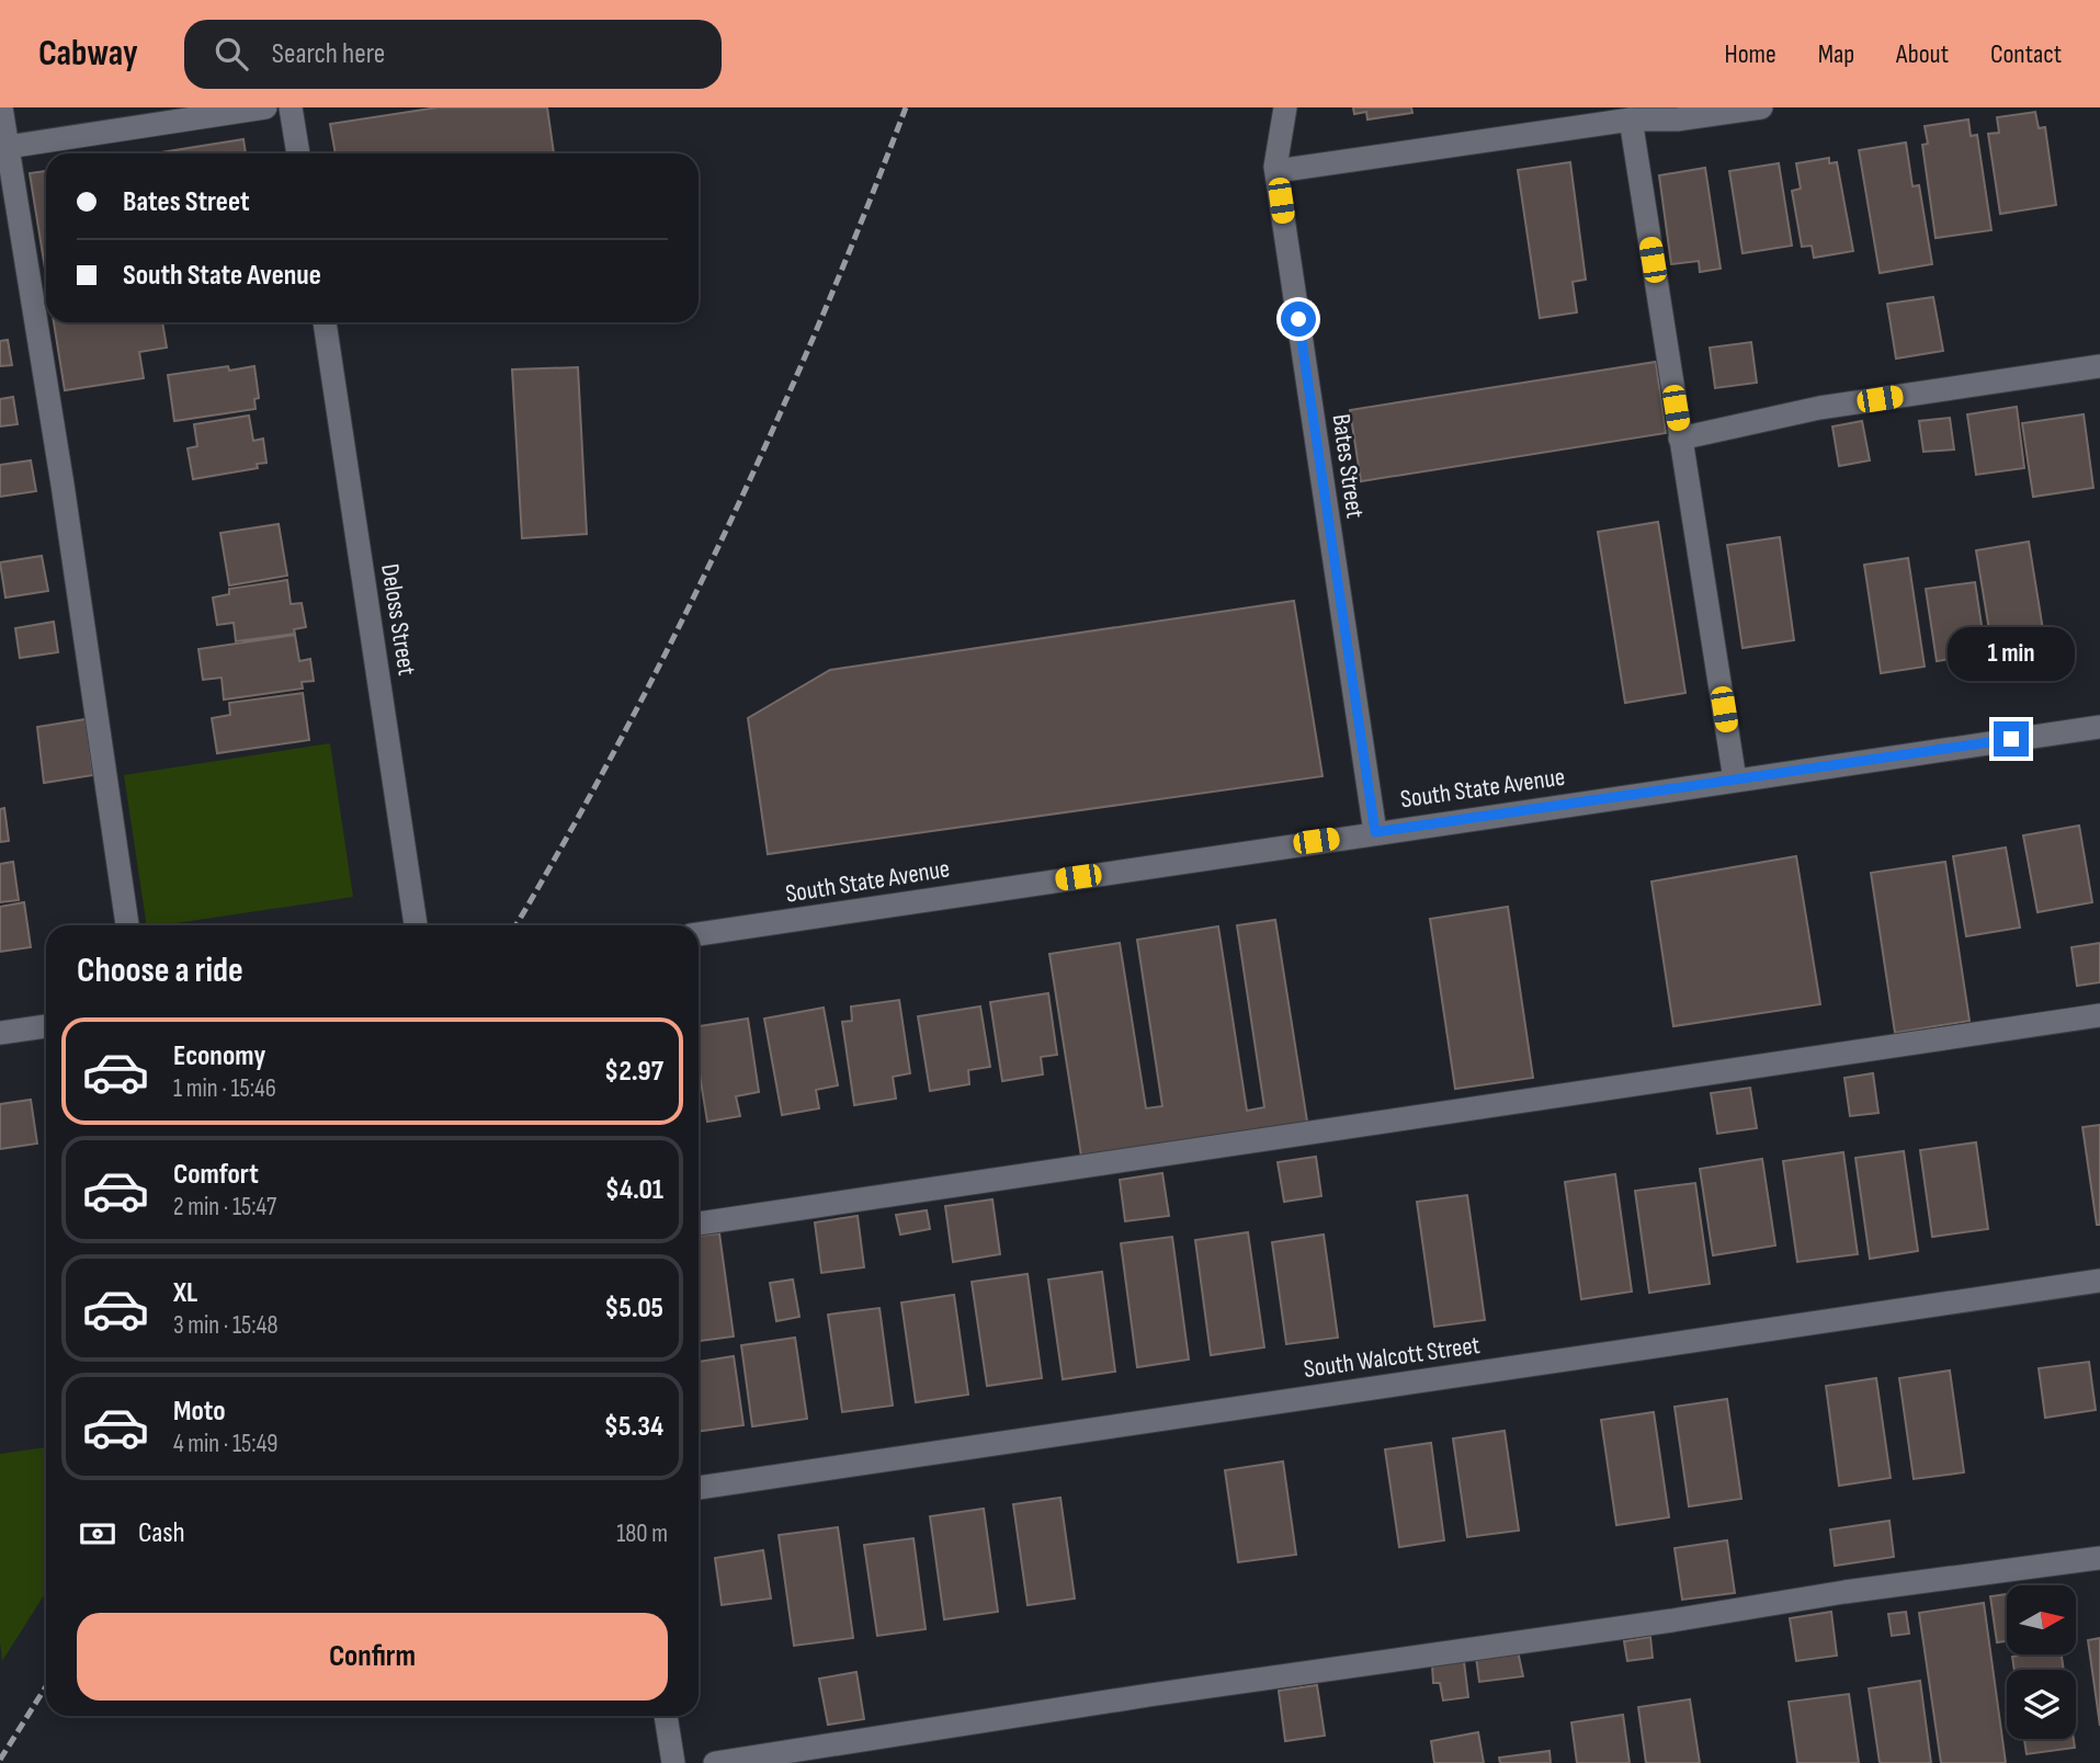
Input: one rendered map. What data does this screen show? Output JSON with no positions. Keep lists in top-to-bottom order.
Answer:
{
  "streets": {
    "street": [
      "Bates Street",
      "Deloss Street",
      "South State Avenue",
      "South Walcott Street"
    ]
  },
  "crossings": [
    ["Bates Street", "South State Avenue"]
  ],
  "north": "right",
  "page": {
    "header": "Cabway",
    "search": "Search here",
    "nav": [
      "Home",
      "Map",
      "About",
      "Contact"
    ],
    "banner": ["Bates Street", "South State Avenue"],
    "bubble": "1 min",
    "heading": "Choose a ride",
    "list": [
      {
        "name": "Economy",
        "note": "1 min · 15:46",
        "value": "$2.97"
      },
      {
        "name": "Comfort",
        "note": "2 min · 15:47",
        "value": "$4.01"
      },
      {
        "name": "XL",
        "note": "3 min · 15:48",
        "value": "$5.05"
      },
      {
        "name": "Moto",
        "note": "4 min · 15:49",
        "value": "$5.34"
      }
    ],
    "pay": ["Cash", "180 m"],
    "buttons": "Confirm"
  }
}
